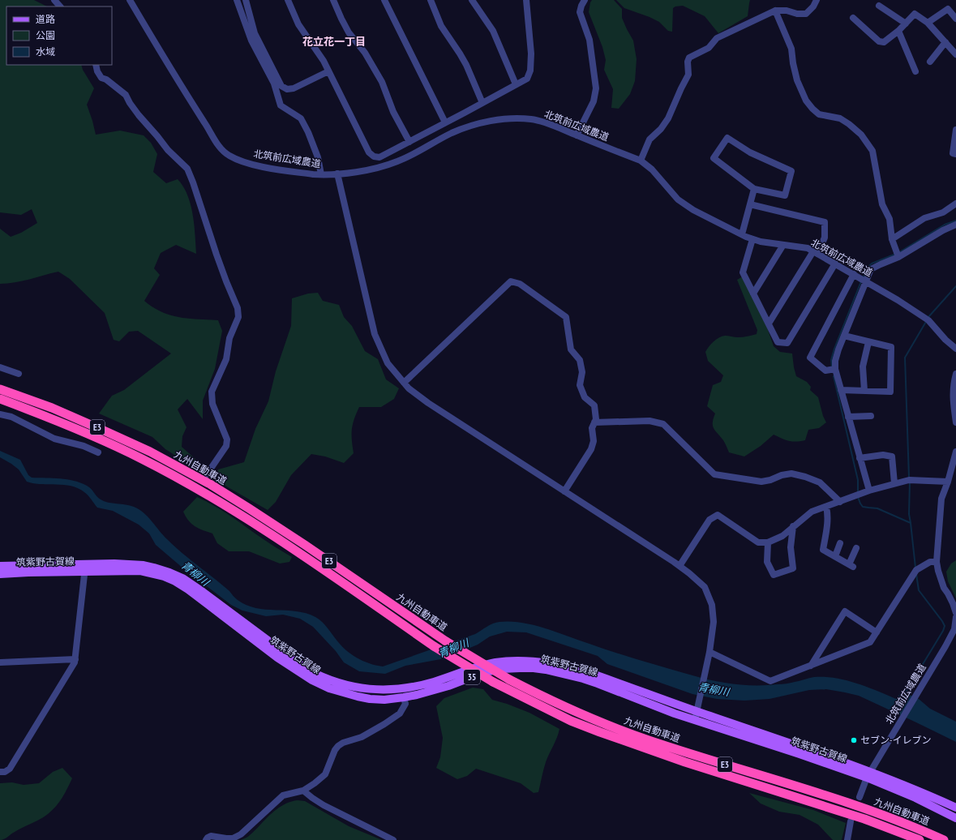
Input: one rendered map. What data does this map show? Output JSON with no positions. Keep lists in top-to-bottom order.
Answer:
{
  "streets": {
    "highway": ["E3", "九州自動車道"],
    "main road": ["筑紫野古賀線", "35"],
    "street": ["北筑前広域農道"]
  },
  "crossings": [
    ["北筑前広域農道", "筑紫野古賀線"]
  ],
  "districts": ["花立花一丁目"],
  "water": ["青柳川"],
  "places": ["セブン-イレブン"],
  "legend": ["道路", "公園", "水域"]
}
